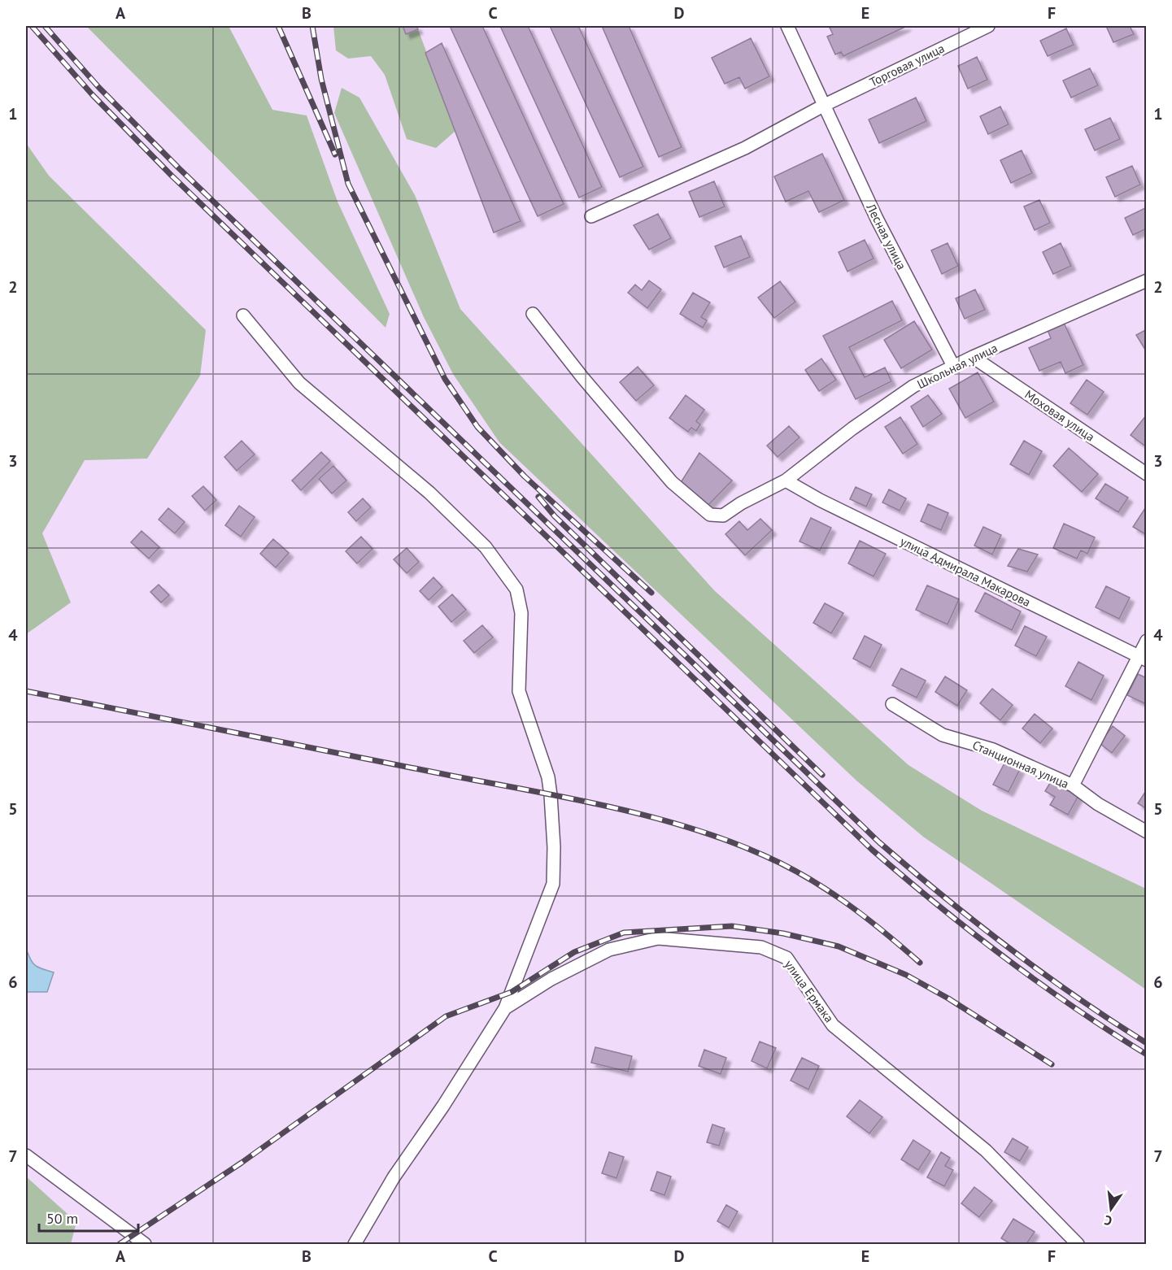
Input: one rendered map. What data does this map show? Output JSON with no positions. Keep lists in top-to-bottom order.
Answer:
{
  "streets": {
    "street": [
      "Торговая улица",
      "Лесная улица",
      "Школьная улица",
      "Моховая улица",
      "улица Адмирала Макарова",
      "Станционная улица",
      "улица Ермака"
    ]
  },
  "crossings": [
    ["Торговая улица", "Лесная улица"],
    ["Лесная улица", "Школьная улица"],
    ["Школьная улица", "Моховая улица"],
    ["Школьная улица", "улица Адмирала Макарова"]
  ],
  "scale_bar": "50 m",
  "north": "bottom",
  "grid": {
    "columns": [
      "A",
      "B",
      "C",
      "D",
      "E",
      "F"
    ],
    "rows": [
      "1",
      "2",
      "3",
      "4",
      "5",
      "6",
      "7"
    ]
  }
}
